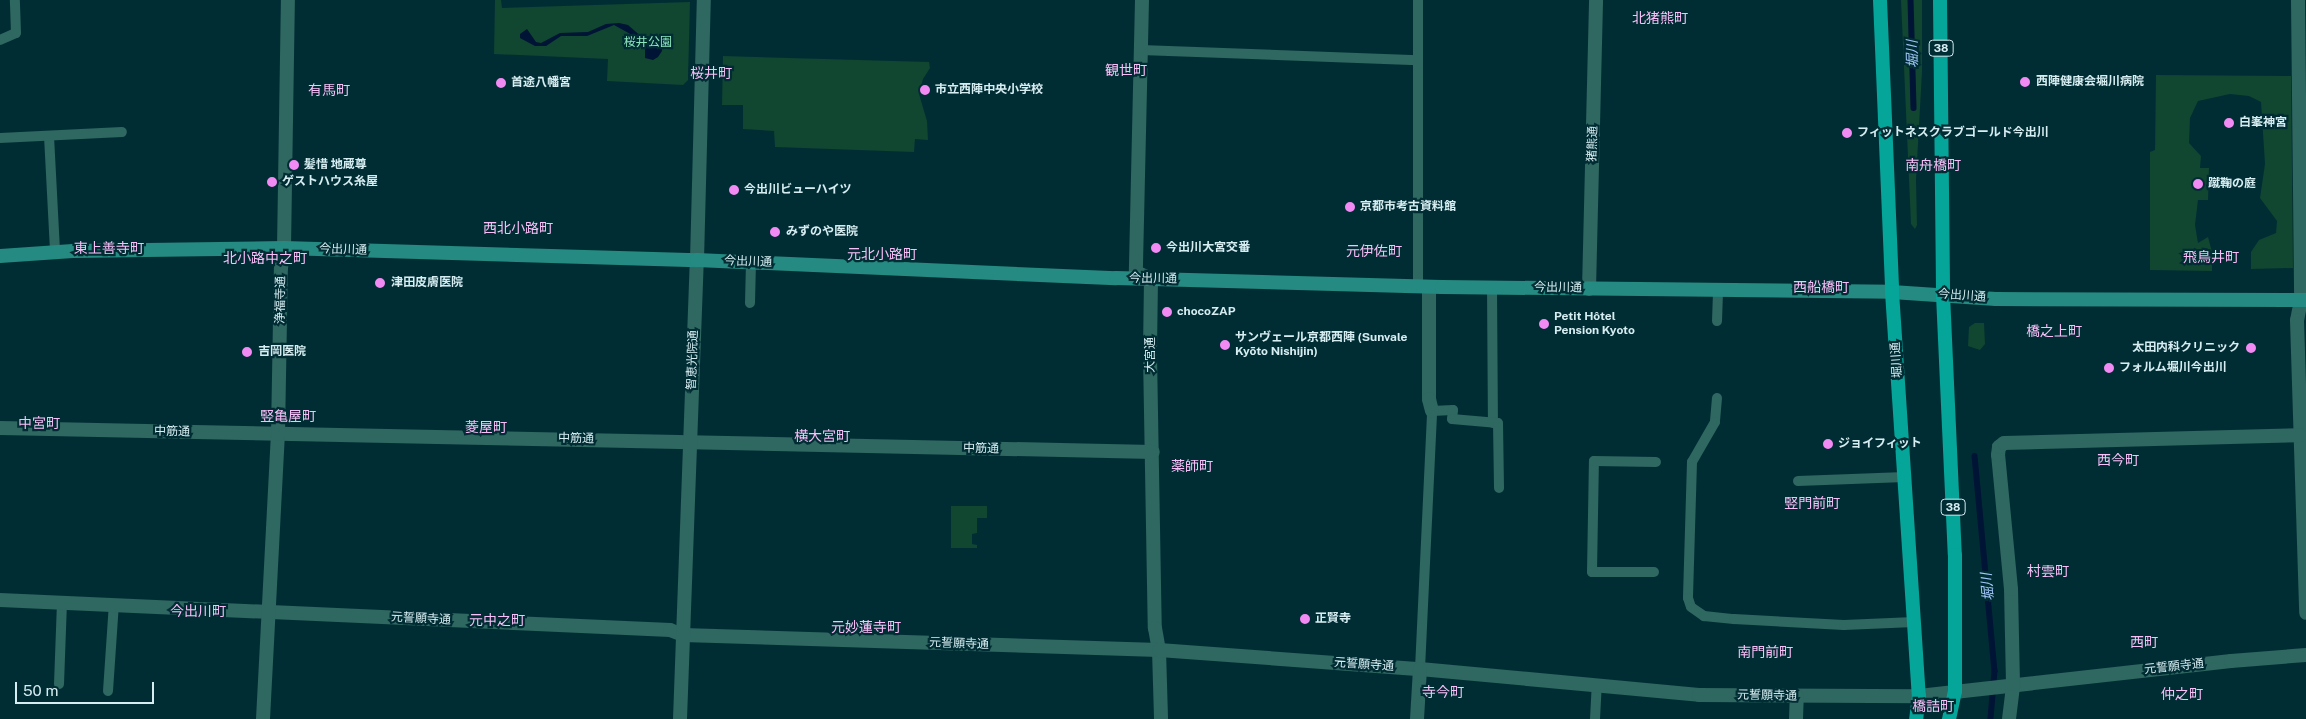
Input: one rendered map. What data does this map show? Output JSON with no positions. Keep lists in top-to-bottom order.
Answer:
{
  "streets": {
    "main road": ["38", "今出川通", "堀川通"],
    "street": [
      "猪熊通",
      "浄福寺通",
      "大宮通",
      "智恵光院通",
      "中筋通",
      "元誓願寺通"
    ]
  },
  "crossings": [
    ["38", "今出川通"],
    ["38", "元誓願寺通"],
    ["猪熊通", "今出川通"],
    ["今出川通", "浄福寺通"],
    ["今出川通", "大宮通"],
    ["今出川通", "智恵光院通"],
    ["今出川通", "堀川通"],
    ["浄福寺通", "中筋通"],
    ["浄福寺通", "元誓願寺通"],
    ["大宮通", "中筋通"],
    ["大宮通", "元誓願寺通"],
    ["智恵光院通", "中筋通"],
    ["智恵光院通", "元誓願寺通"],
    ["堀川通", "元誓願寺通"]
  ],
  "districts": [
    "北猪熊町",
    "観世町",
    "桜井町",
    "有馬町",
    "南舟橋町",
    "西北小路町",
    "東上善寺町",
    "元伊佐町",
    "元北小路町",
    "飛鳥井町",
    "北小路中之町",
    "西船橋町",
    "橋之上町",
    "竪亀屋町",
    "中宮町",
    "菱屋町",
    "横大宮町",
    "西今町",
    "薬師町",
    "竪門前町",
    "村雲町",
    "今出川町",
    "元中之町",
    "元妙蓮寺町",
    "西町",
    "南門前町",
    "寺今町",
    "仲之町",
    "橋詰町"
  ],
  "water": ["堀川"],
  "parks": ["桜井公園"],
  "places": [
    "西陣健康会堀川病院",
    "首途八幡宮",
    "市立西陣中央小学校",
    "白峯神宮",
    "フィットネスクラブゴールド今出川",
    "髪惜 地蔵尊",
    "ゲストハウス糸屋",
    "蹴鞠の庭",
    "今出川ビューハイツ",
    "京都市考古資料館",
    "みずのや医院",
    "今出川大宮交番",
    "津田皮膚医院",
    "chocoZAP",
    "Petit Hôtel Pension Kyoto",
    "サンヴェール京都西陣 (Sunvale Kyōto Nishijin)",
    "太田内科クリニック",
    "吉岡医院",
    "フォルム堀川今出川",
    "ジョイフィット",
    "正賢寺"
  ],
  "scale_bar": "50 m"
}
